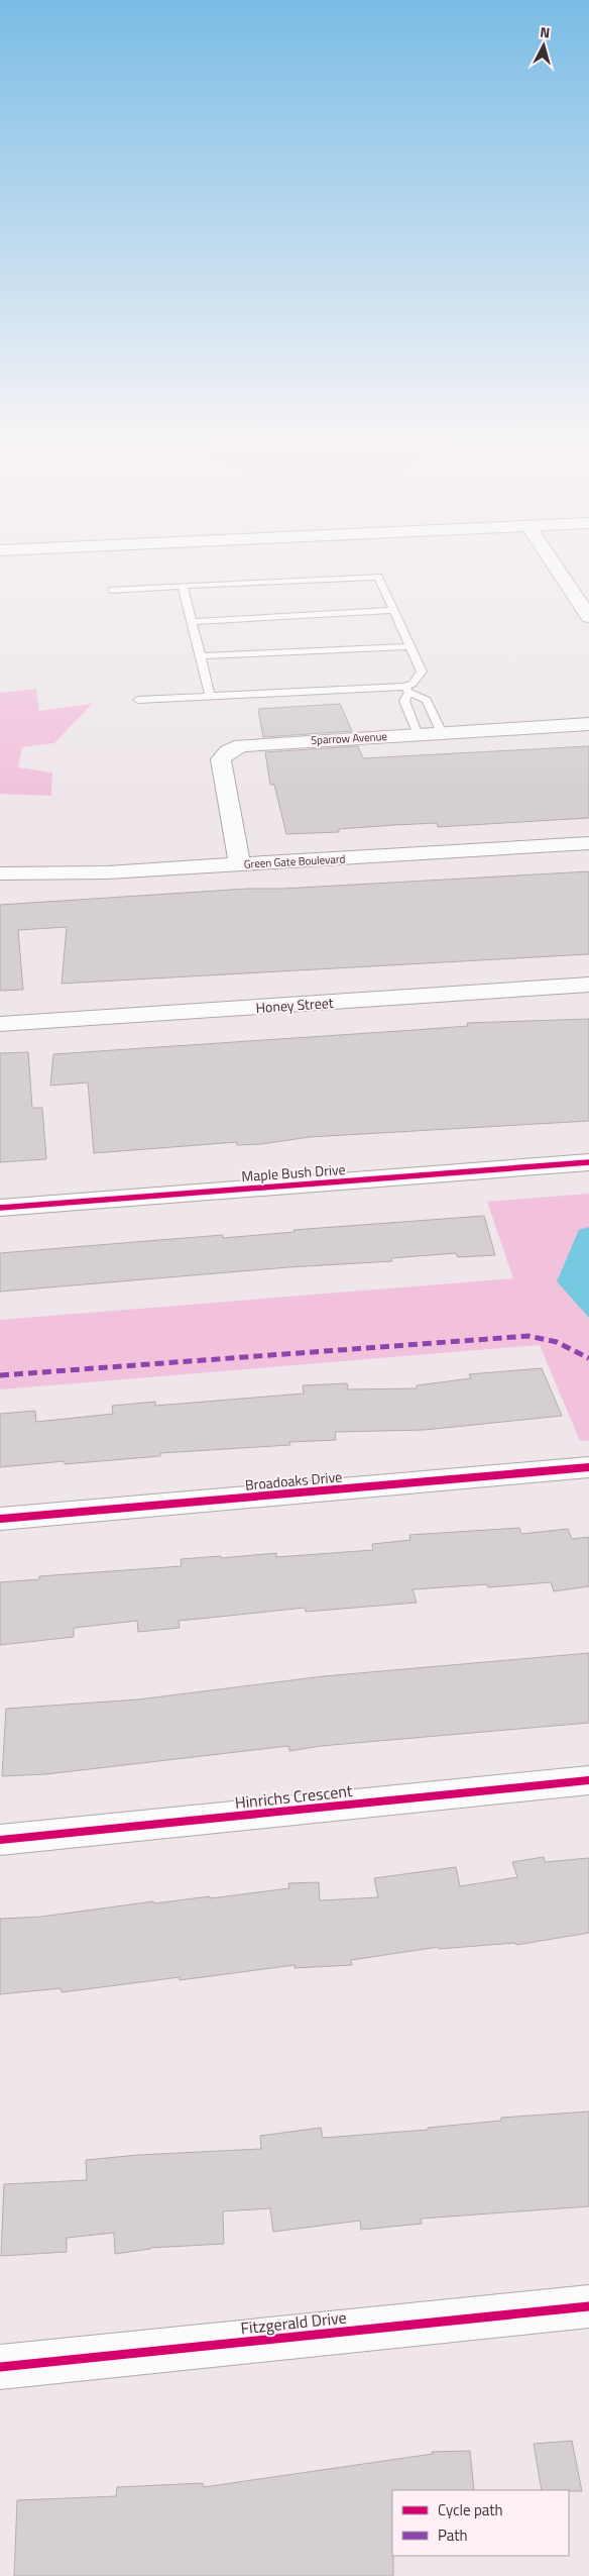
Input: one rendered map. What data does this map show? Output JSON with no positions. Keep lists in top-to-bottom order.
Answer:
{
  "streets": {
    "street": [
      "Sparrow Avenue",
      "Green Gate Boulevard",
      "Honey Street",
      "Maple Bush Drive",
      "Broadoaks Drive",
      "Hinrichs Crescent",
      "Fitzgerald Drive"
    ]
  },
  "crossings": [
    ["Sparrow Avenue", "Green Gate Boulevard"]
  ],
  "legend": ["Cycle path", "Path"],
  "north": "top"
}
